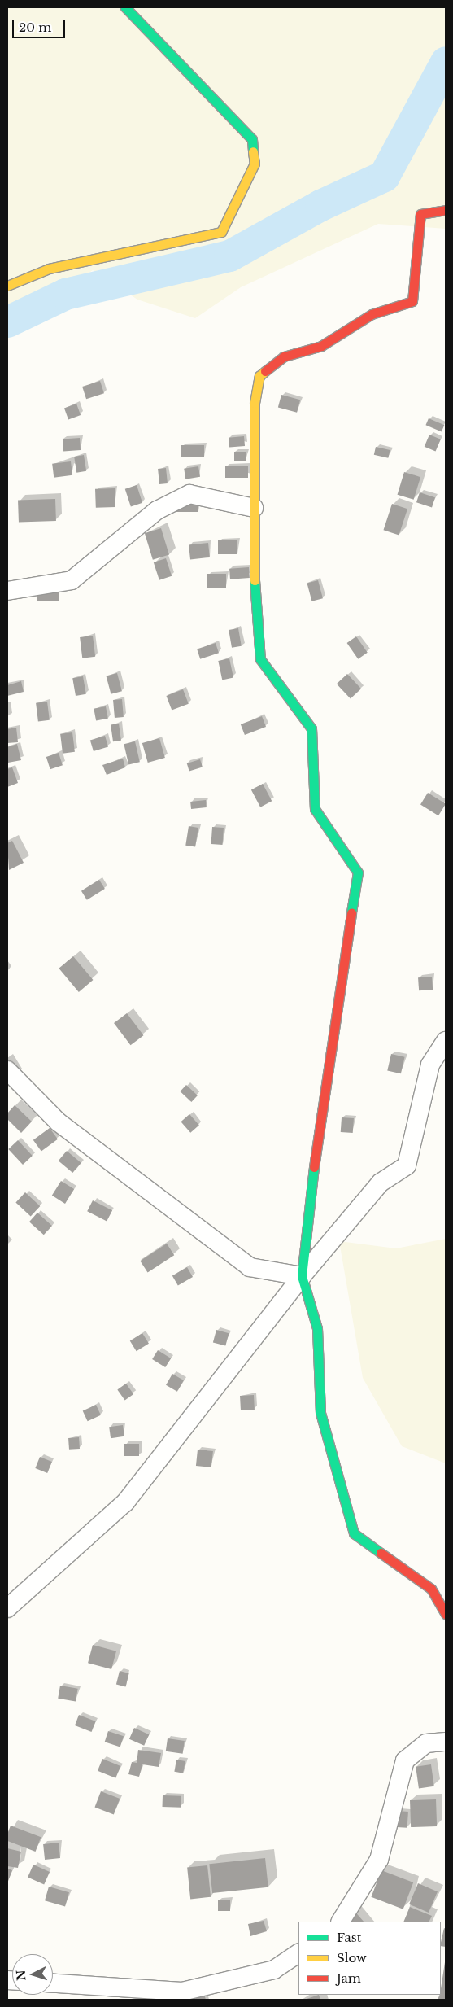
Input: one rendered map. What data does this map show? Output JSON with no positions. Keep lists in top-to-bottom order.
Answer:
{
  "legend": ["Fast", "Slow", "Jam"],
  "scale_bar": "20 m",
  "north": "left"
}
